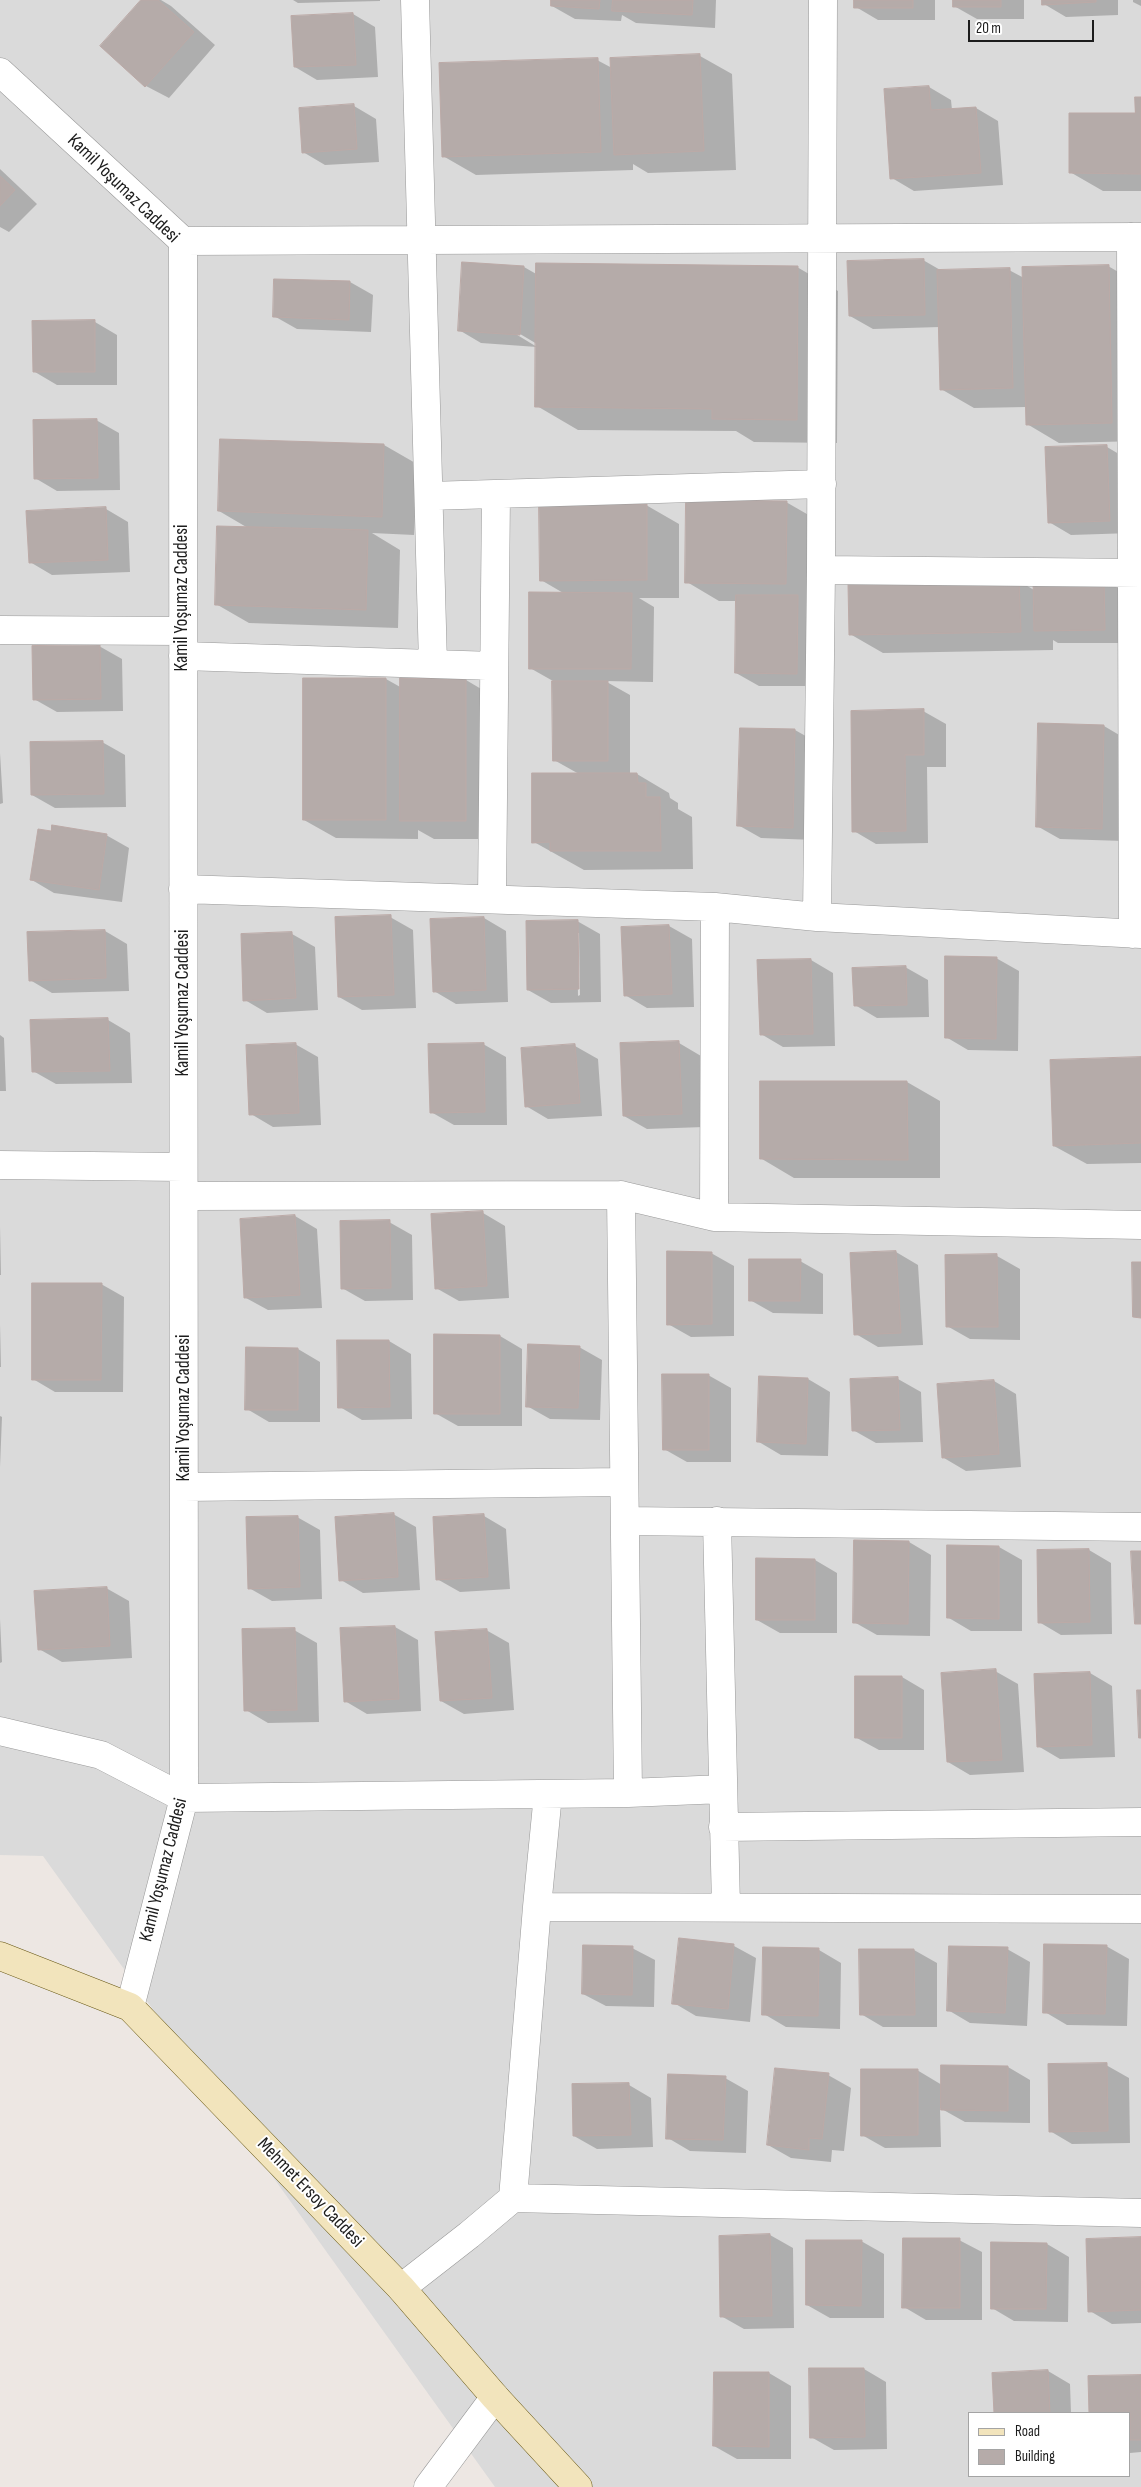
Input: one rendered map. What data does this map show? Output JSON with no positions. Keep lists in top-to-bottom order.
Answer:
{
  "streets": {
    "street": ["Kamil Yoşumaz Caddesi", "Mehmet Ersoy Caddesi"]
  },
  "crossings": [
    ["Kamil Yoşumaz Caddesi", "Mehmet Ersoy Caddesi"]
  ],
  "legend": ["Road", "Building"],
  "scale_bar": "20 m"
}
